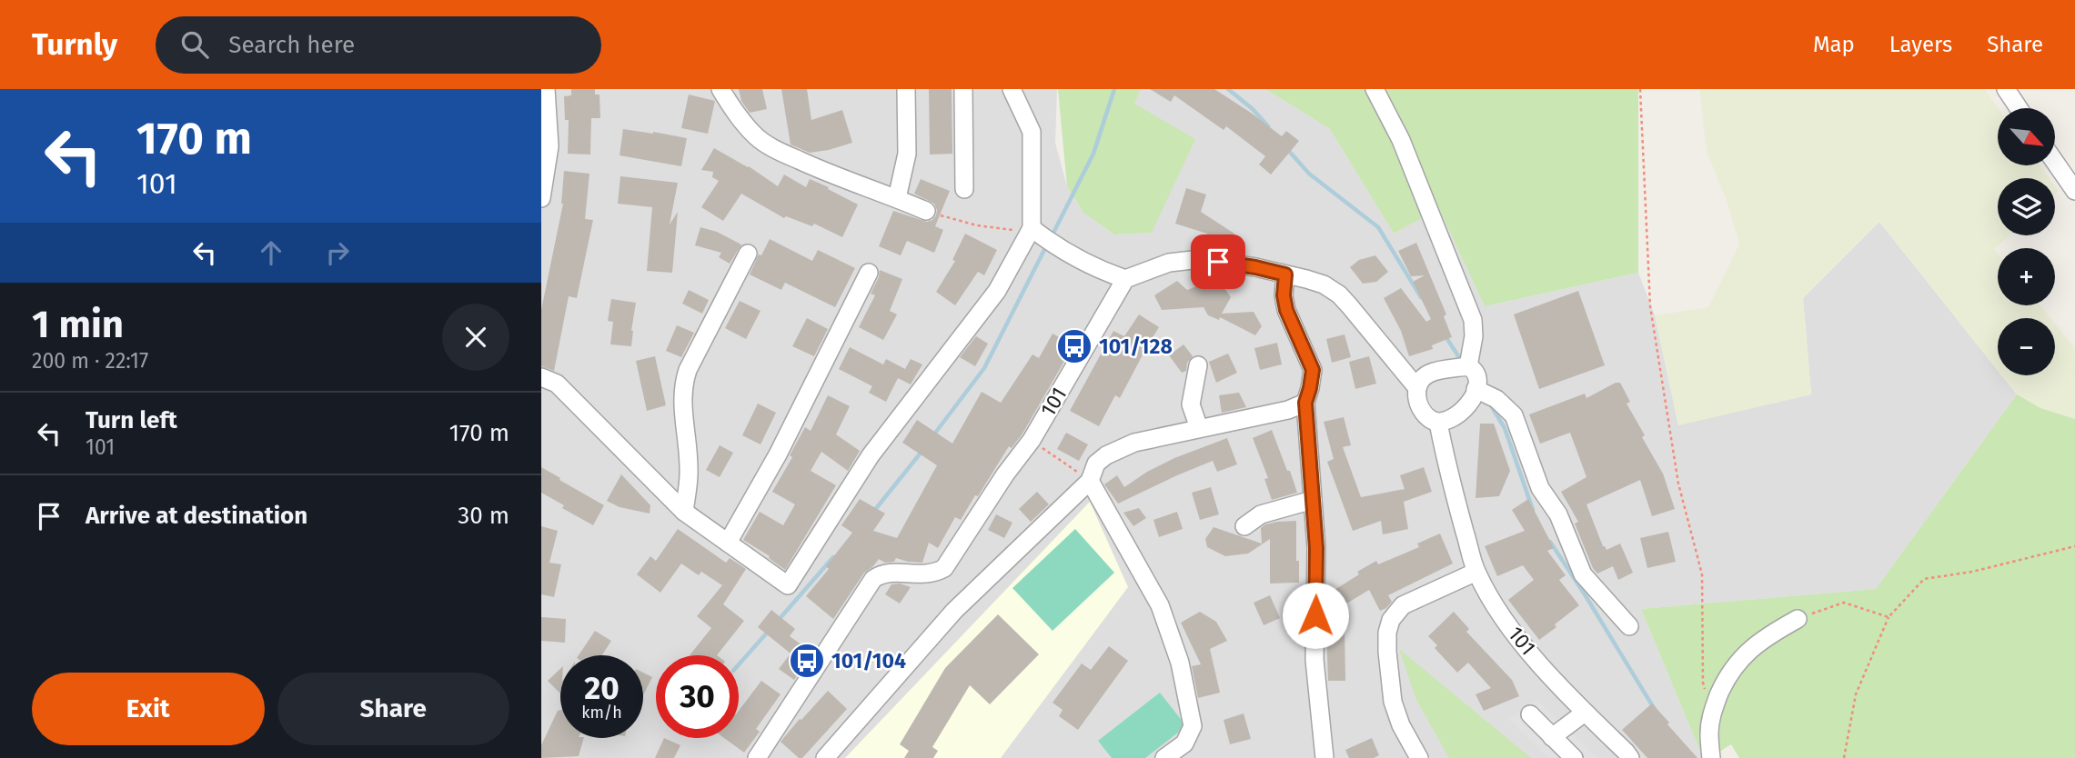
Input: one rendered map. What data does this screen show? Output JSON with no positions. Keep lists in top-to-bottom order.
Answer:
{
  "streets": {
    "street": ["101"]
  },
  "places": {
    "bus stop": ["101/128", "101/104"]
  },
  "north": "bottom right",
  "page": {
    "header": "Turnly",
    "search": "Search here",
    "nav": ["Map", "Layers", "Share"],
    "turn": ["170 m", "101"],
    "map_buttons": ["+", "−"],
    "heading": ["1 min", "200 m · 22:17"],
    "list": [
      {
        "name": "Turn left",
        "note": "101",
        "value": "170 m"
      },
      {
        "name": "Arrive at destination",
        "value": "30 m"
      }
    ],
    "speed": "20 km/h",
    "limit": "30",
    "buttons": ["Exit", "Share"]
  }
}
